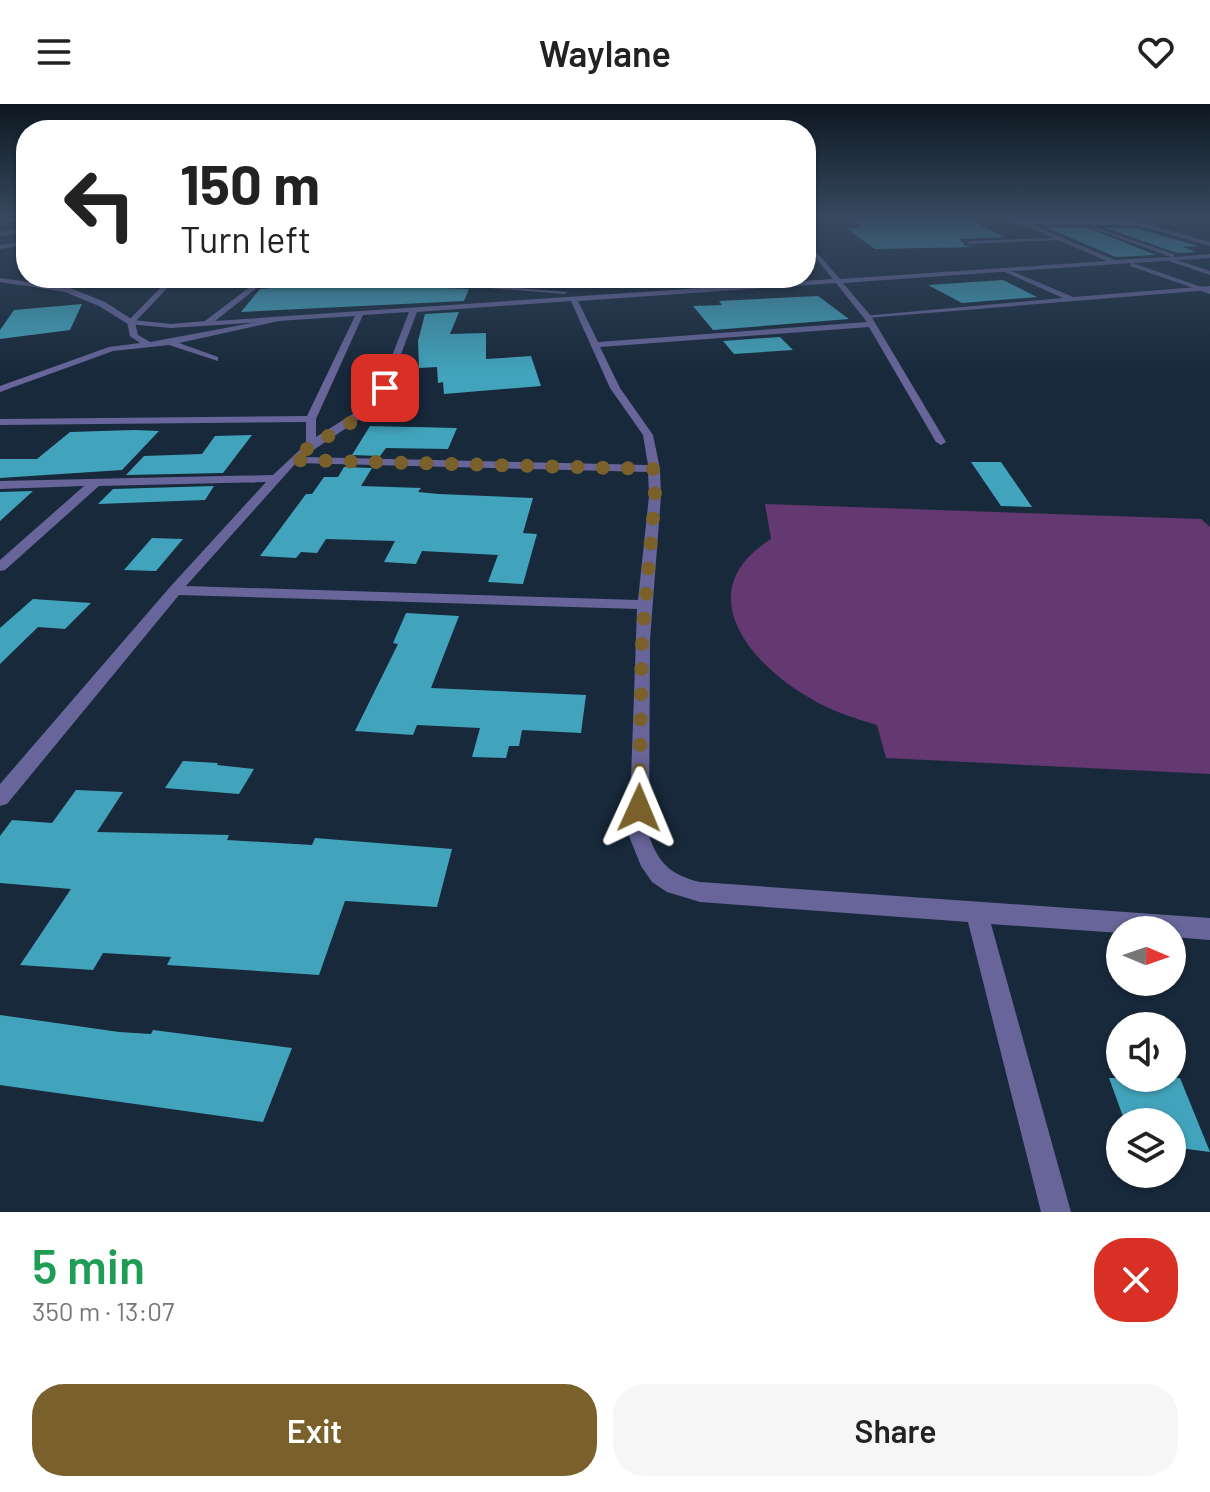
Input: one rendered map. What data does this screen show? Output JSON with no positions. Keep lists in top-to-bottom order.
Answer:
{
  "north": "right",
  "page": {
    "header": "Waylane",
    "turn": ["150 m", "Turn left"],
    "heading": ["5 min", "350 m · 13:07"],
    "buttons": ["Exit", "Share"]
  }
}
